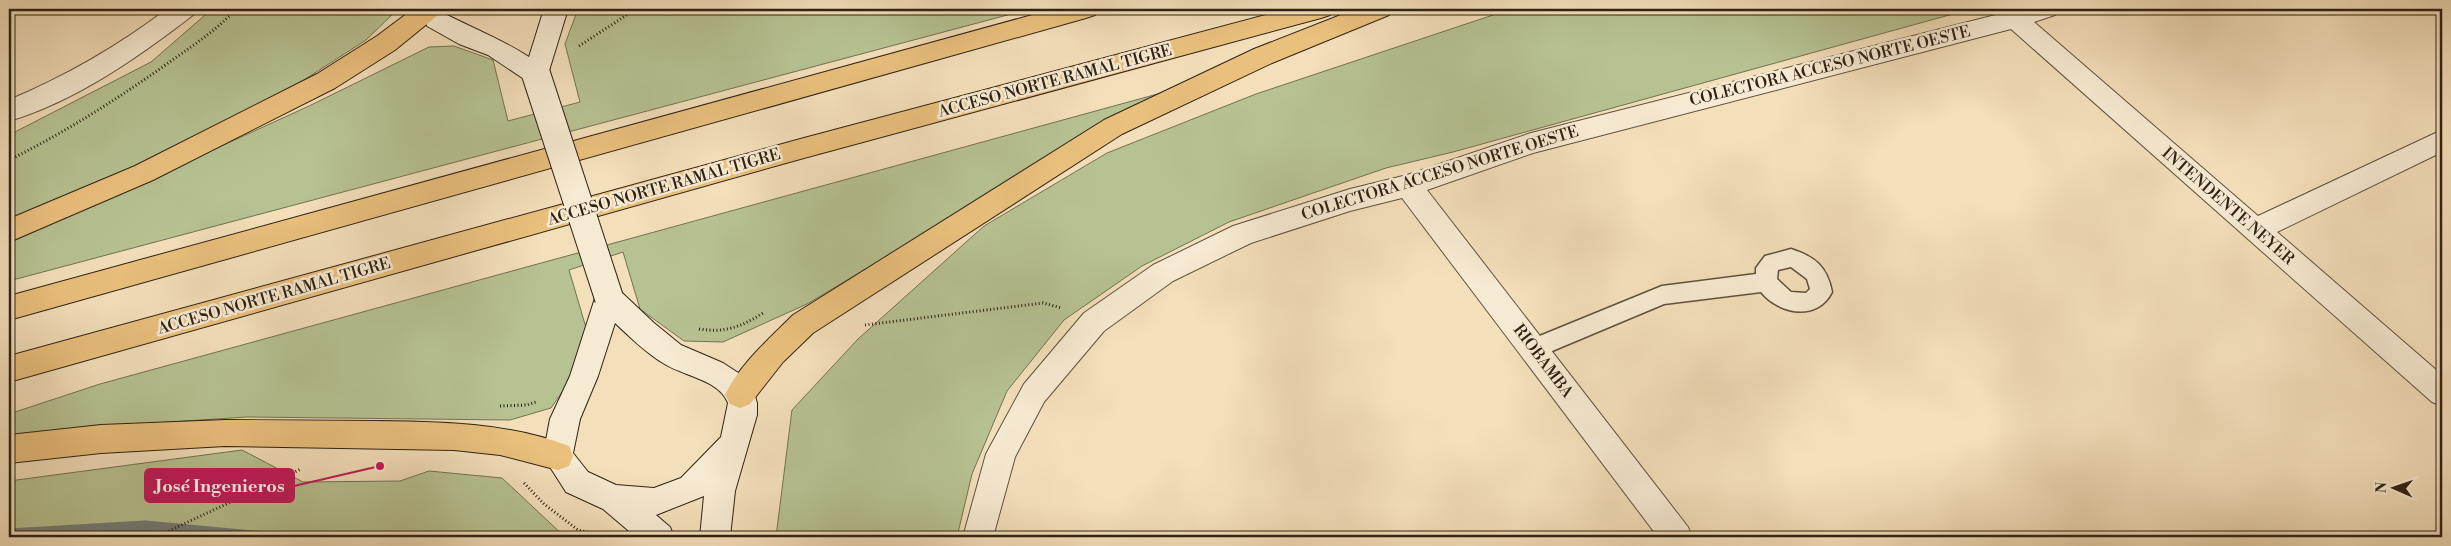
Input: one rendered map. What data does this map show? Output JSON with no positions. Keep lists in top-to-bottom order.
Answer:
{
  "streets": {
    "highway": ["ACCESO NORTE RAMAL TIGRE"],
    "street": ["COLECTORA ACCESO NORTE OESTE", "INTENDENTE NEYER", "RIOBAMBA"]
  },
  "crossings": [
    ["COLECTORA ACCESO NORTE OESTE", "INTENDENTE NEYER"],
    ["COLECTORA ACCESO NORTE OESTE", "RIOBAMBA"]
  ],
  "places": ["José Ingenieros"],
  "north": "left"
}
